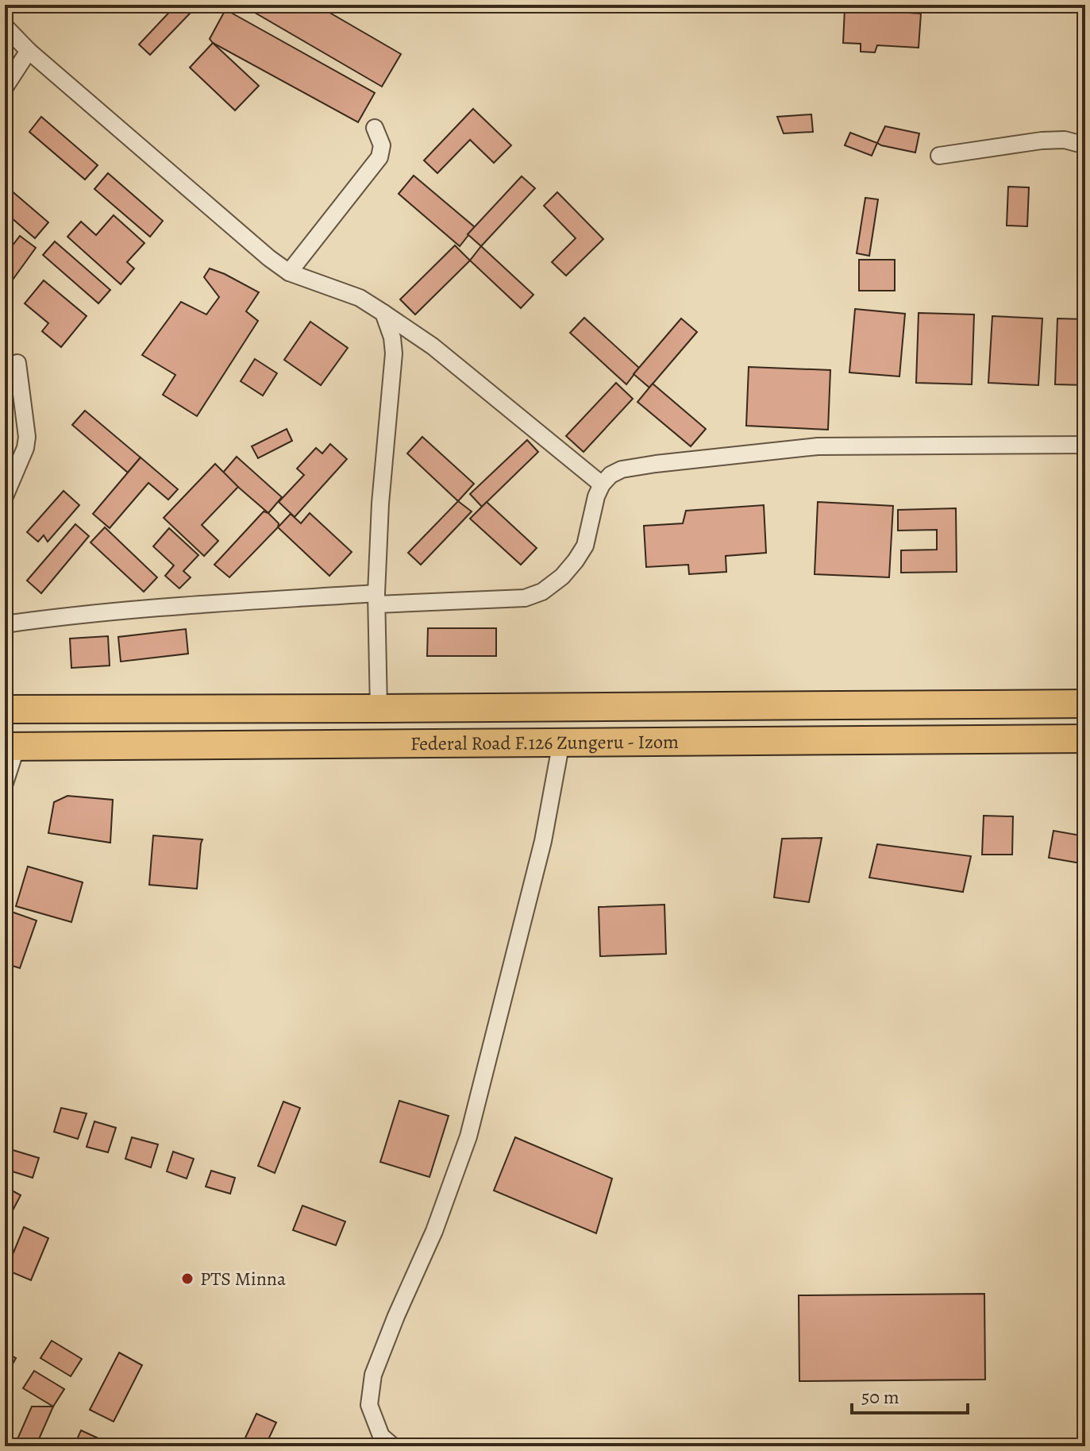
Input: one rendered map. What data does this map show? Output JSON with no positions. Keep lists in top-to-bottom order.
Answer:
{
  "streets": {
    "main road": ["Federal Road F.126 Zungeru - Izom"]
  },
  "places": ["PTS Minna"],
  "scale_bar": "50 m"
}
